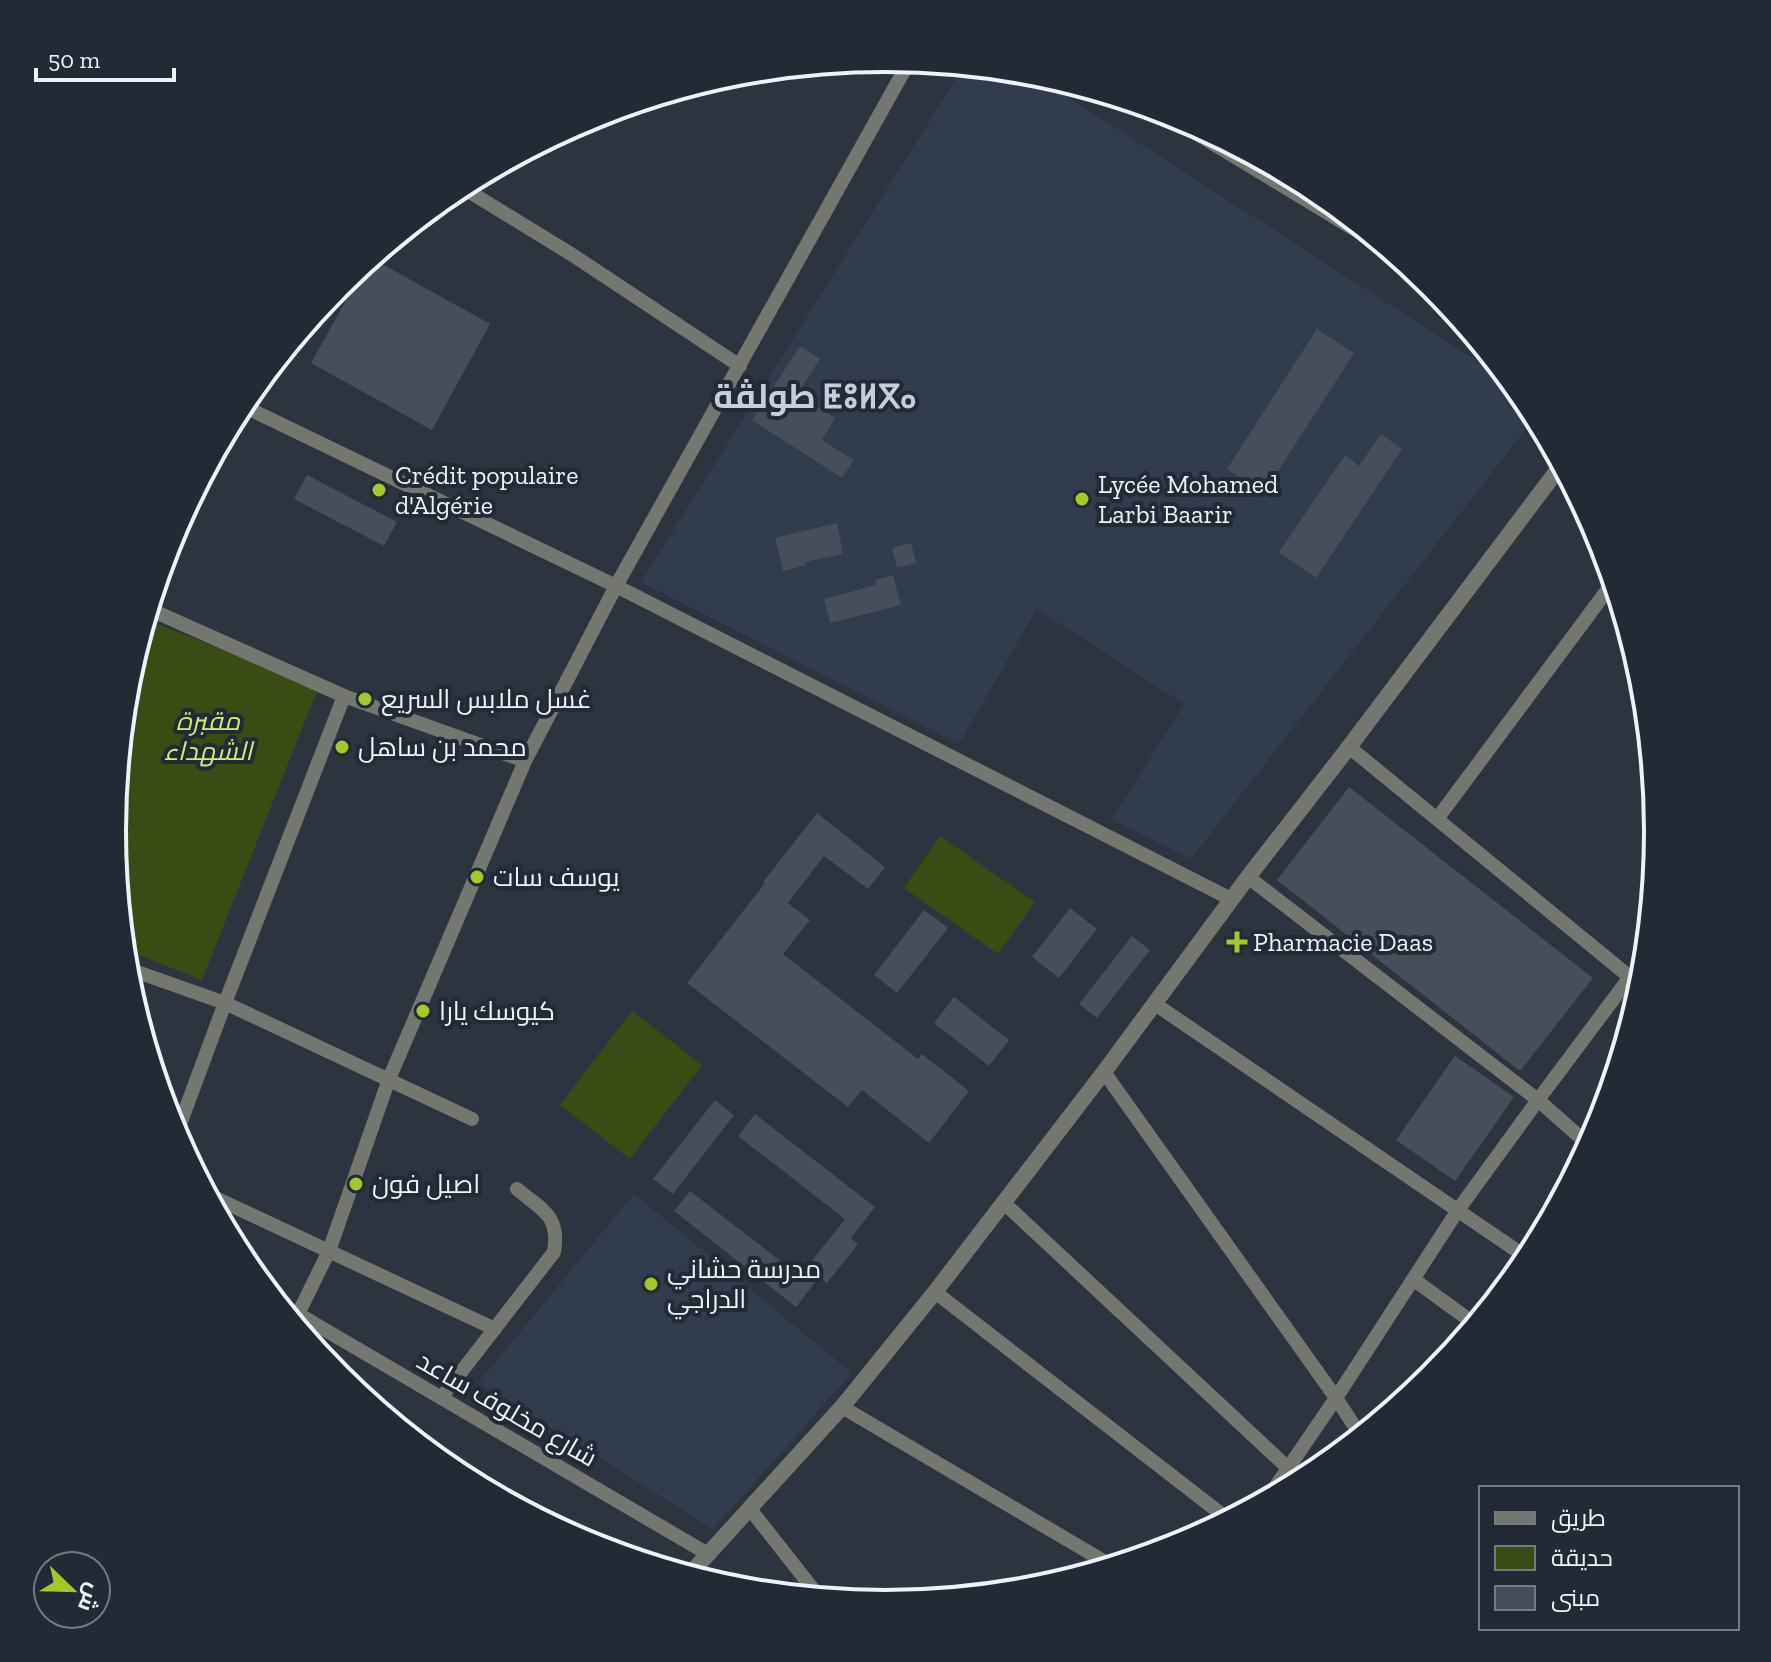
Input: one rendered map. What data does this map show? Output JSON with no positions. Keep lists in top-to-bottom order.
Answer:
{
  "streets": {
    "street": ["شارع مخلوف ساعد"]
  },
  "districts": ["طولڤة ⵟⵓⵍⴳⴰ"],
  "parks": ["مقبرة الشهداء"],
  "places": {
    "other": [
      "Crédit populaire d'Algérie",
      "Lycée Mohamed Larbi Baarir",
      "غسل ملابس السريع",
      "محمد بن ساهل",
      "يوسف سات",
      "كيوسك يارا",
      "اصيل فون",
      "مدرسة حشاني الدراجي"
    ],
    "health": ["Pharmacie Daas"]
  },
  "legend": ["طريق", "حديقة", "مبنى"],
  "scale_bar": "50 m",
  "north": "bottom right"
}
